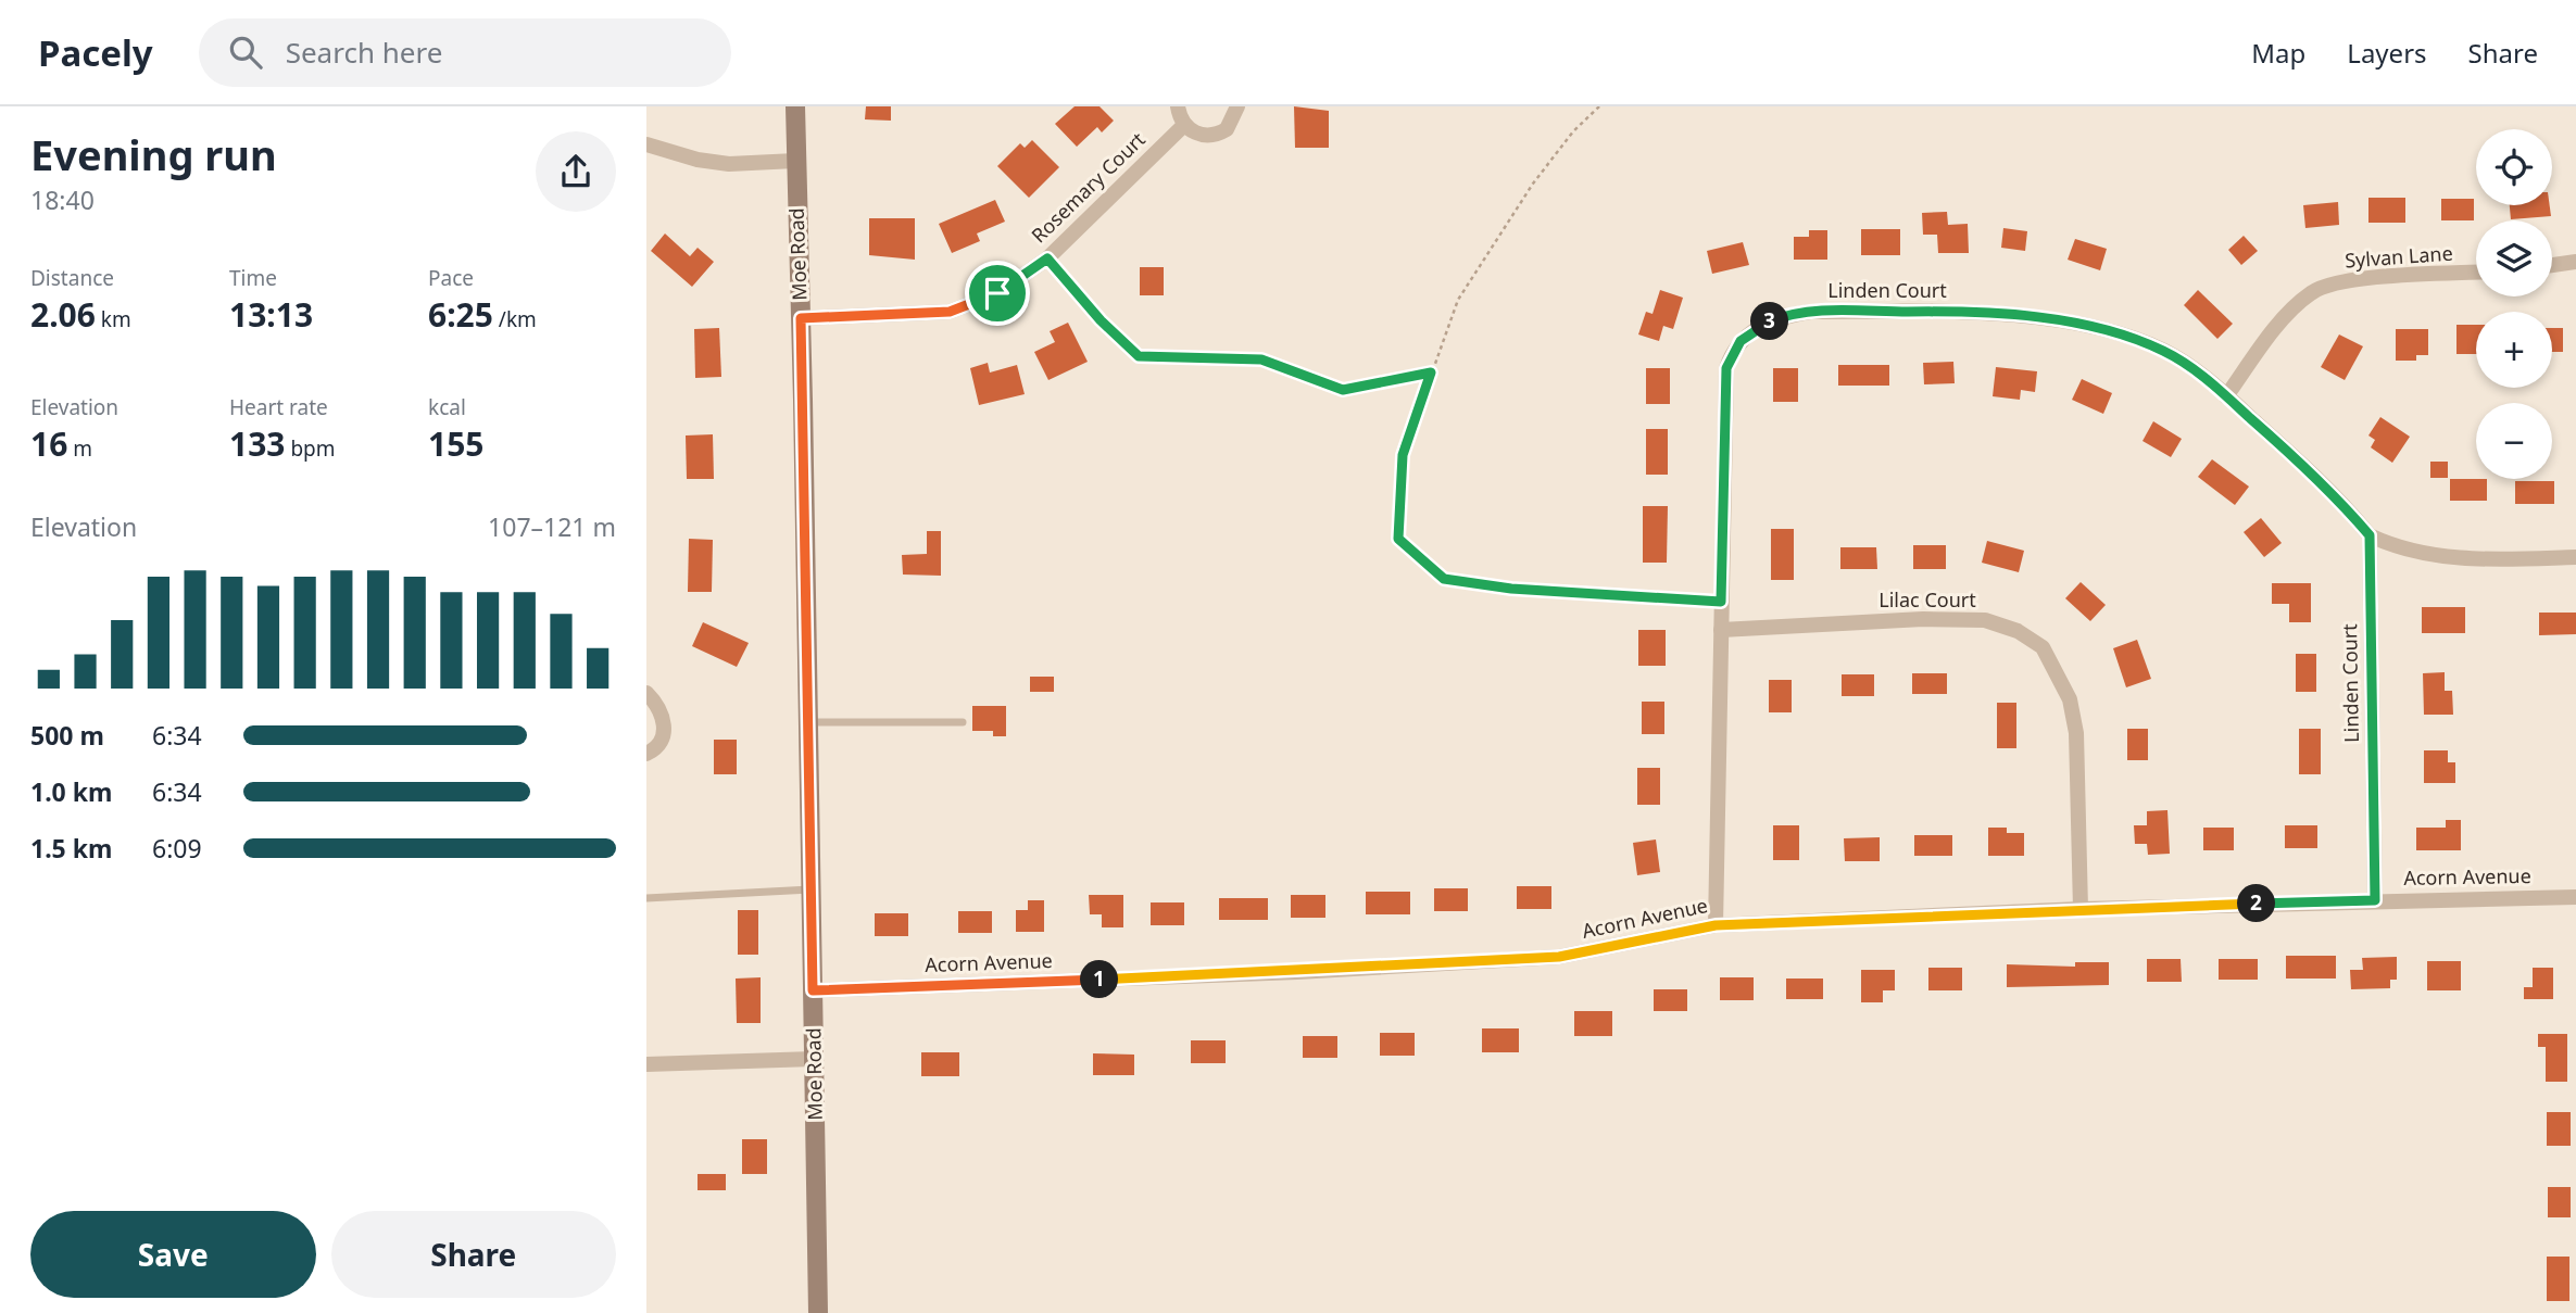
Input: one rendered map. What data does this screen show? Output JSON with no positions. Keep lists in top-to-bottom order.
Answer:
{
  "streets": {
    "street": [
      "Rosemary Court",
      "Moe Road",
      "Sylvan Lane",
      "Linden Court",
      "Lilac Court",
      "Acorn Avenue"
    ]
  },
  "crossings": [
    ["Rosemary Court", "Moe Road"],
    ["Moe Road", "Acorn Avenue"],
    ["Sylvan Lane", "Linden Court"],
    ["Linden Court", "Lilac Court"],
    ["Linden Court", "Acorn Avenue"],
    ["Lilac Court", "Acorn Avenue"]
  ],
  "page": {
    "header": "Pacely",
    "search": "Search here",
    "nav": ["Map", "Layers", "Share"],
    "heading": ["Evening run", "18:40"],
    "map_buttons": ["+", "−"],
    "stats": [
      ["Distance", "2.06 km"],
      ["Time", "13:13"],
      ["Pace", "6:25 /km"],
      ["Elevation", "16 m"],
      ["Heart rate", "133 bpm"],
      ["kcal", "155"]
    ],
    "pins": ["3", "2", "1"],
    "chart": ["Elevation", "107–121 m"],
    "list": [
      {
        "name": "500 m",
        "note": "6:34"
      },
      {
        "name": "1.0 km",
        "note": "6:34"
      },
      {
        "name": "1.5 km",
        "note": "6:09"
      }
    ],
    "buttons": ["Save", "Share"]
  }
}
